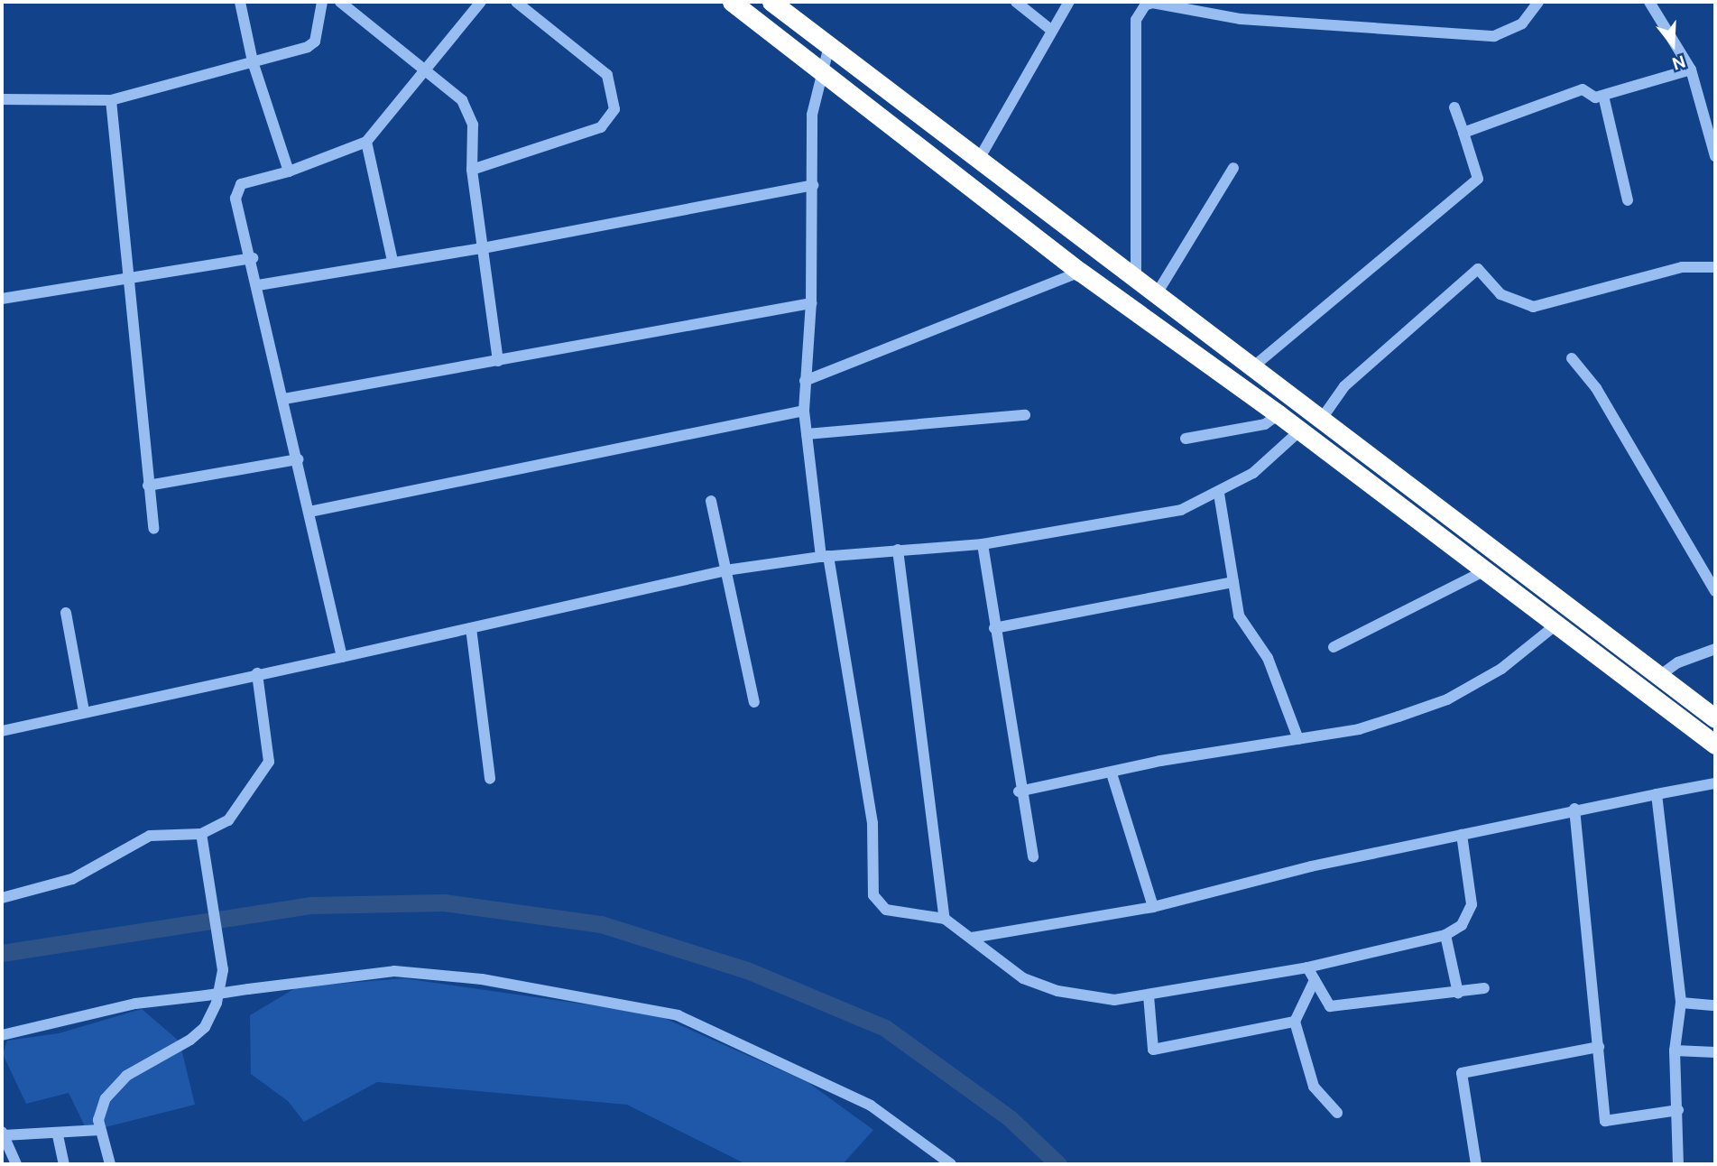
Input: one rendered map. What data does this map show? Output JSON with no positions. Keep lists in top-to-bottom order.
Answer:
{
  "north": "bottom"
}
